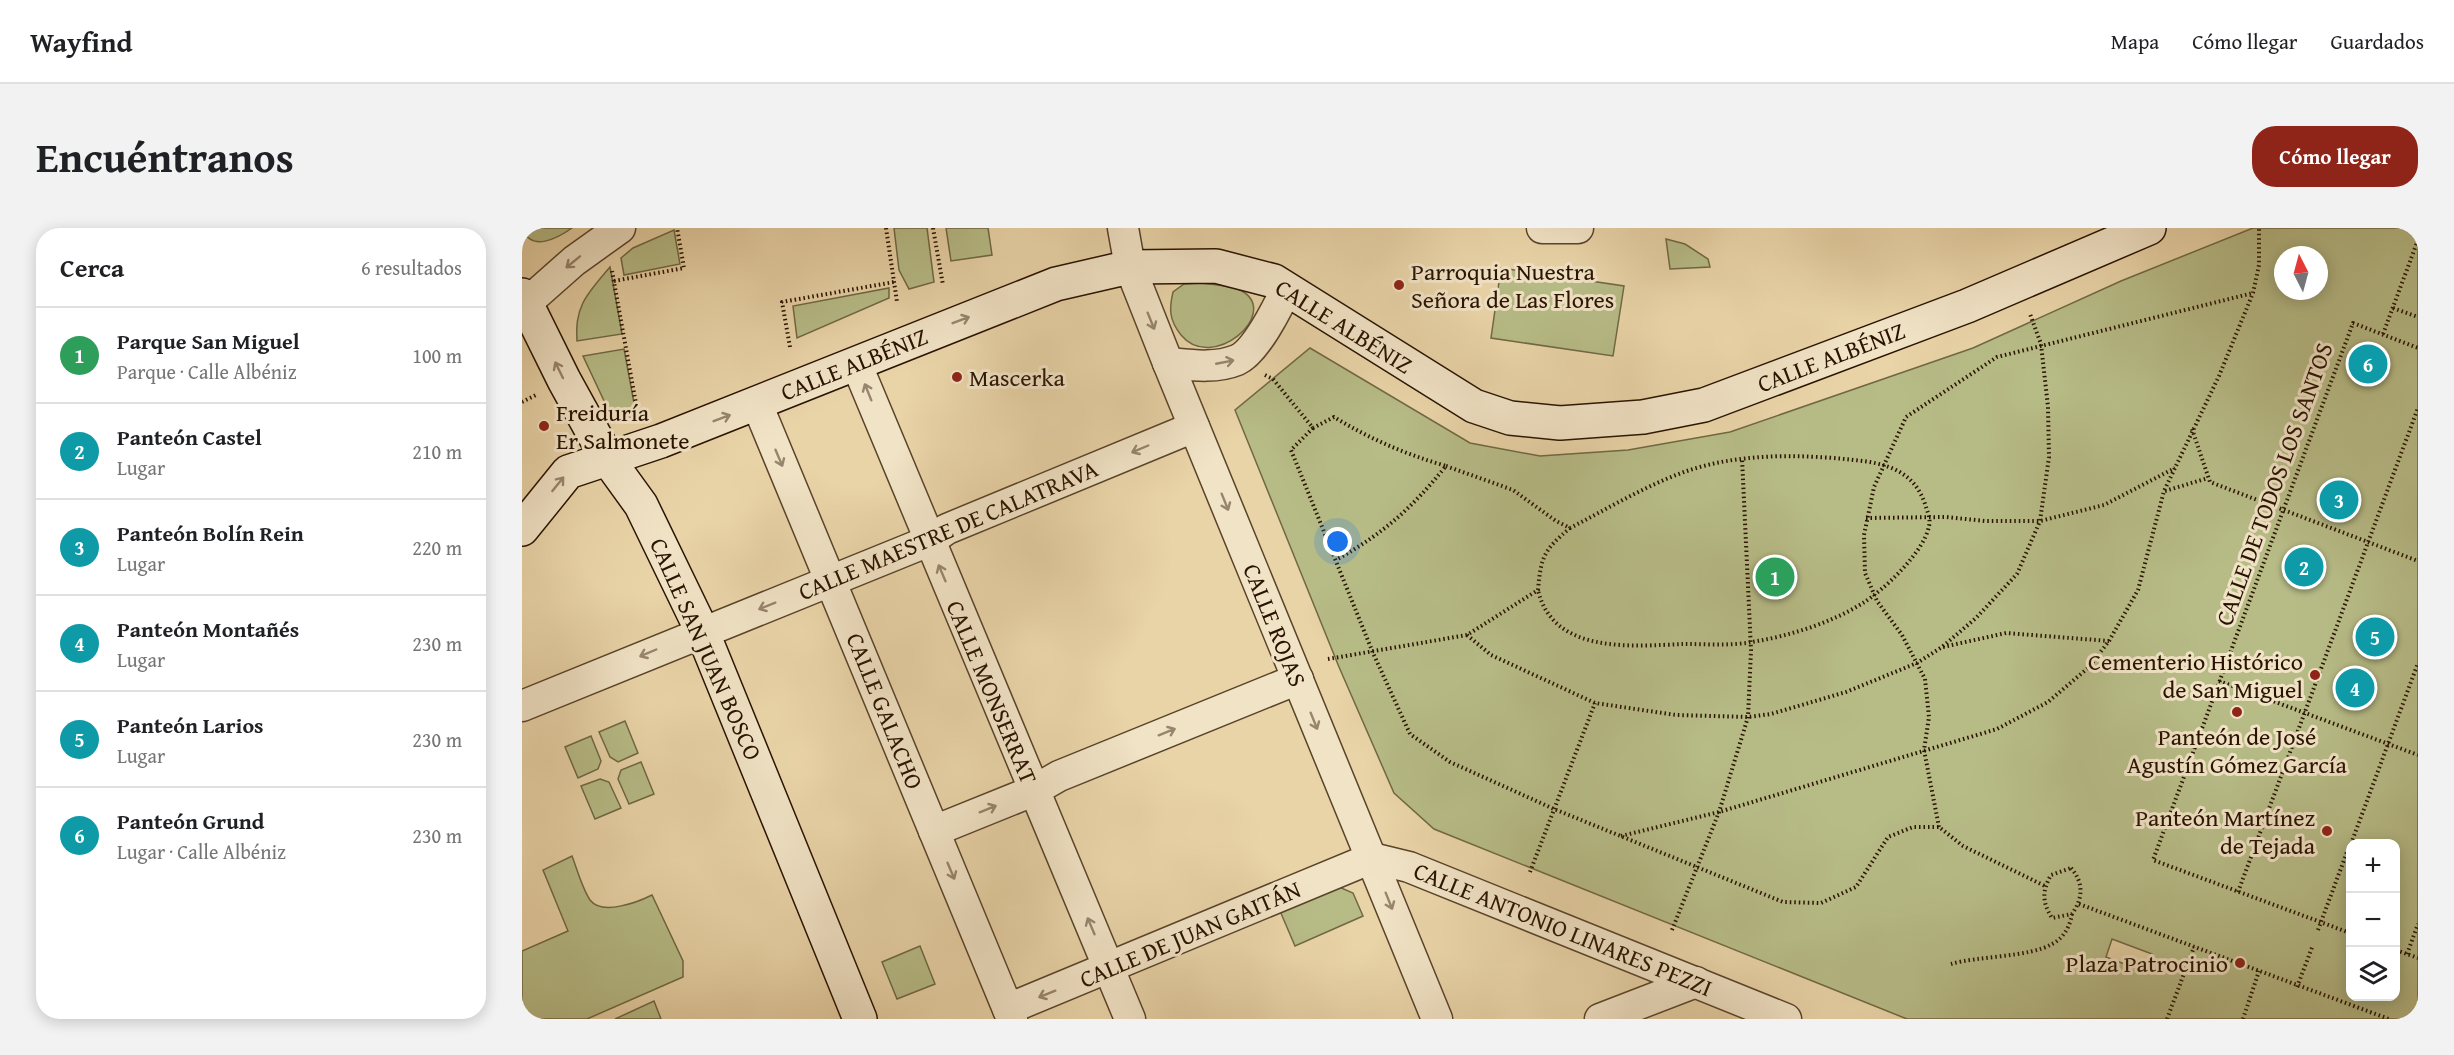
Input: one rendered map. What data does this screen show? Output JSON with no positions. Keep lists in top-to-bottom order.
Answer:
{
  "streets": {
    "street": [
      "CALLE ALBÉNIZ",
      "CALLE MAESTRE DE CALATRAVA",
      "CALLE ROJAS",
      "CALLE SAN JUAN BOSCO",
      "CALLE MONSERRAT",
      "CALLE GALACHO",
      "CALLE ANTONIO LINARES PEZZI",
      "CALLE DE JUAN GAITÁN"
    ],
    "path": ["CALLE DE TODOS LOS SANTOS"]
  },
  "crossings": [
    ["CALLE ALBÉNIZ", "CALLE ROJAS"],
    ["CALLE ALBÉNIZ", "CALLE SAN JUAN BOSCO"],
    ["CALLE ALBÉNIZ", "CALLE MONSERRAT"],
    ["CALLE ALBÉNIZ", "CALLE GALACHO"],
    ["CALLE MAESTRE DE CALATRAVA", "CALLE ROJAS"],
    ["CALLE MAESTRE DE CALATRAVA", "CALLE SAN JUAN BOSCO"],
    ["CALLE MAESTRE DE CALATRAVA", "CALLE MONSERRAT"],
    ["CALLE MAESTRE DE CALATRAVA", "CALLE GALACHO"],
    ["CALLE ROJAS", "CALLE ANTONIO LINARES PEZZI"],
    ["CALLE ROJAS", "CALLE DE JUAN GAITÁN"],
    ["CALLE MONSERRAT", "CALLE DE JUAN GAITÁN"],
    ["CALLE GALACHO", "CALLE DE JUAN GAITÁN"],
    ["CALLE ANTONIO LINARES PEZZI", "CALLE DE JUAN GAITÁN"]
  ],
  "one_way": [
    "CALLE MAESTRE DE CALATRAVA",
    "CALLE ROJAS",
    "CALLE MONSERRAT",
    "CALLE GALACHO"
  ],
  "places": [
    "Parroquia Nuestra Señora de Las Flores",
    "Mascerka",
    "Freiduría Er Salmonete",
    "Cementerio Histórico de San Miguel",
    "Panteón de José Agustín Gómez García",
    "Panteón Martínez de Tejada",
    "Plaza Patrocinio"
  ],
  "north": "top",
  "page": {
    "header": "Wayfind",
    "nav": ["Mapa", "Cómo llegar", "Guardados"],
    "title": "Encuéntranos",
    "buttons": "Cómo llegar",
    "heading": ["Cerca", "6 resultados"],
    "list": [
      {
        "mark": "1",
        "name": "Parque San Miguel",
        "note": "Parque · Calle Albéniz",
        "value": "100 m"
      },
      {
        "mark": "2",
        "name": "Panteón Castel",
        "note": "Lugar",
        "value": "210 m"
      },
      {
        "mark": "3",
        "name": "Panteón Bolín Rein",
        "note": "Lugar",
        "value": "220 m"
      },
      {
        "mark": "4",
        "name": "Panteón Montañés",
        "note": "Lugar",
        "value": "230 m"
      },
      {
        "mark": "5",
        "name": "Panteón Larios",
        "note": "Lugar",
        "value": "230 m"
      },
      {
        "mark": "6",
        "name": "Panteón Grund",
        "note": "Lugar · Calle Albéniz",
        "value": "230 m"
      }
    ],
    "pins": [
      "6",
      "3",
      "2",
      "1",
      "5",
      "4"
    ],
    "map_buttons": ["+", "−"]
  }
}
